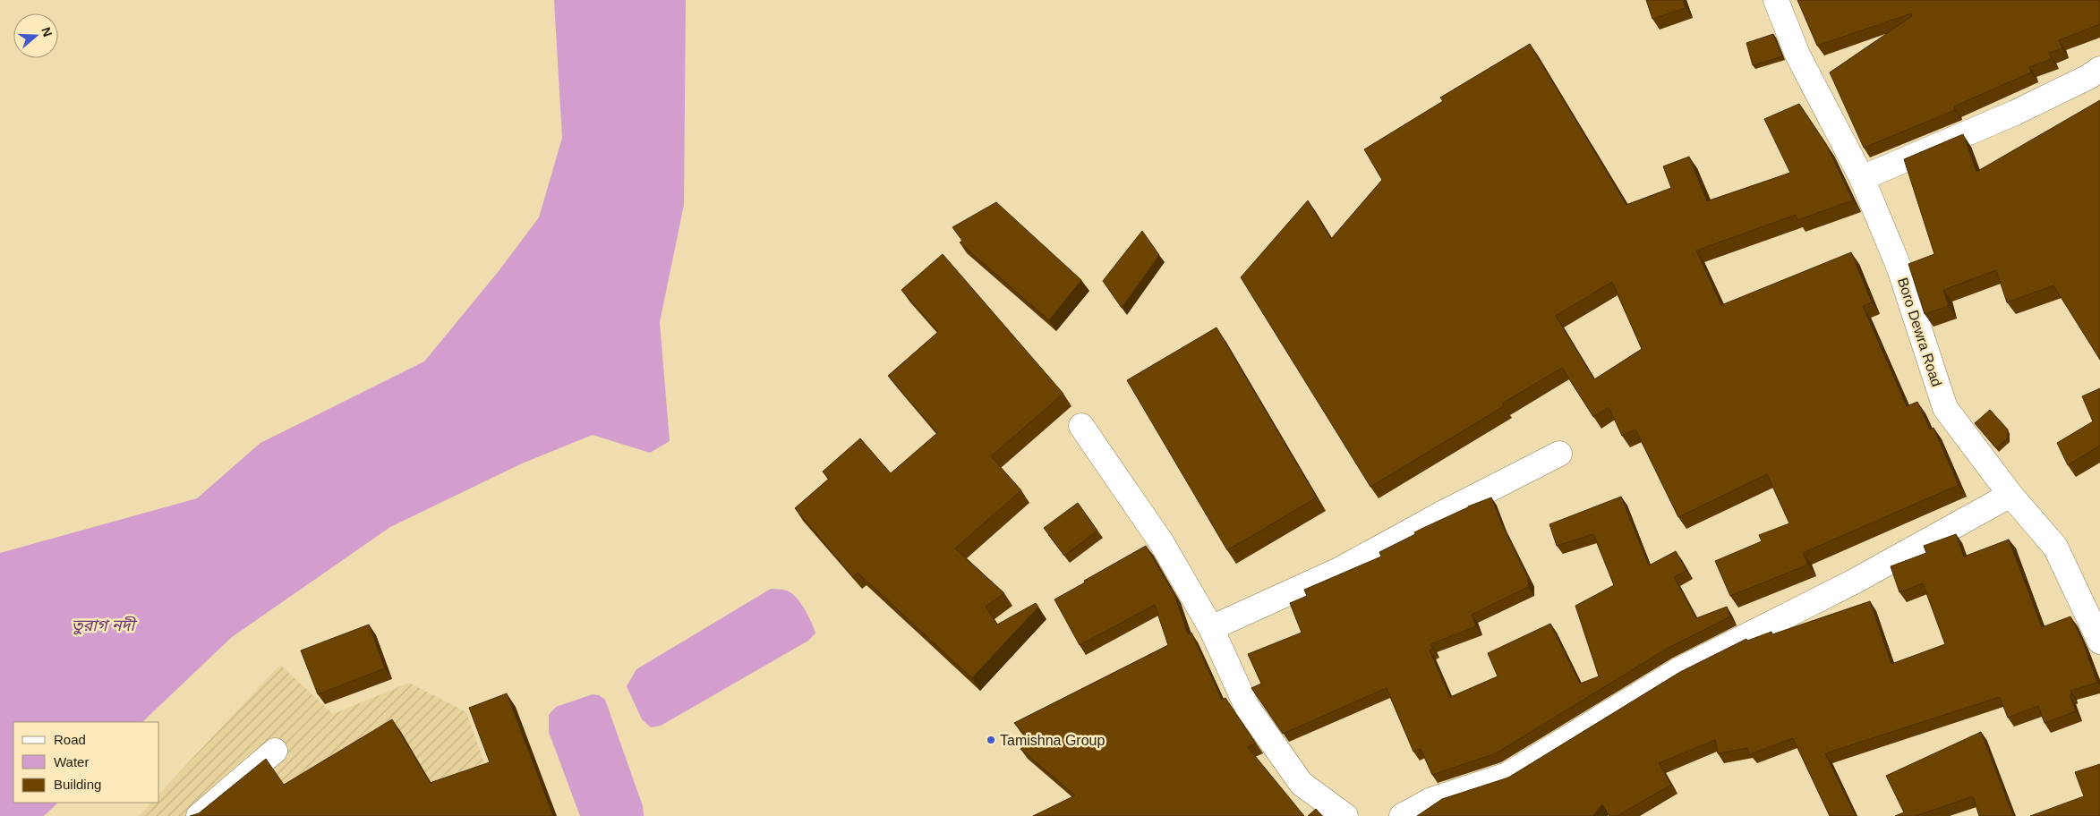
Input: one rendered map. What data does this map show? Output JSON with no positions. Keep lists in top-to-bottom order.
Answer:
{
  "streets": {
    "street": ["Boro Dewra Road"]
  },
  "water": ["তুরাগ নদী"],
  "places": ["Tamishna Group"],
  "legend": ["Road", "Water", "Building"],
  "north": "right"
}
